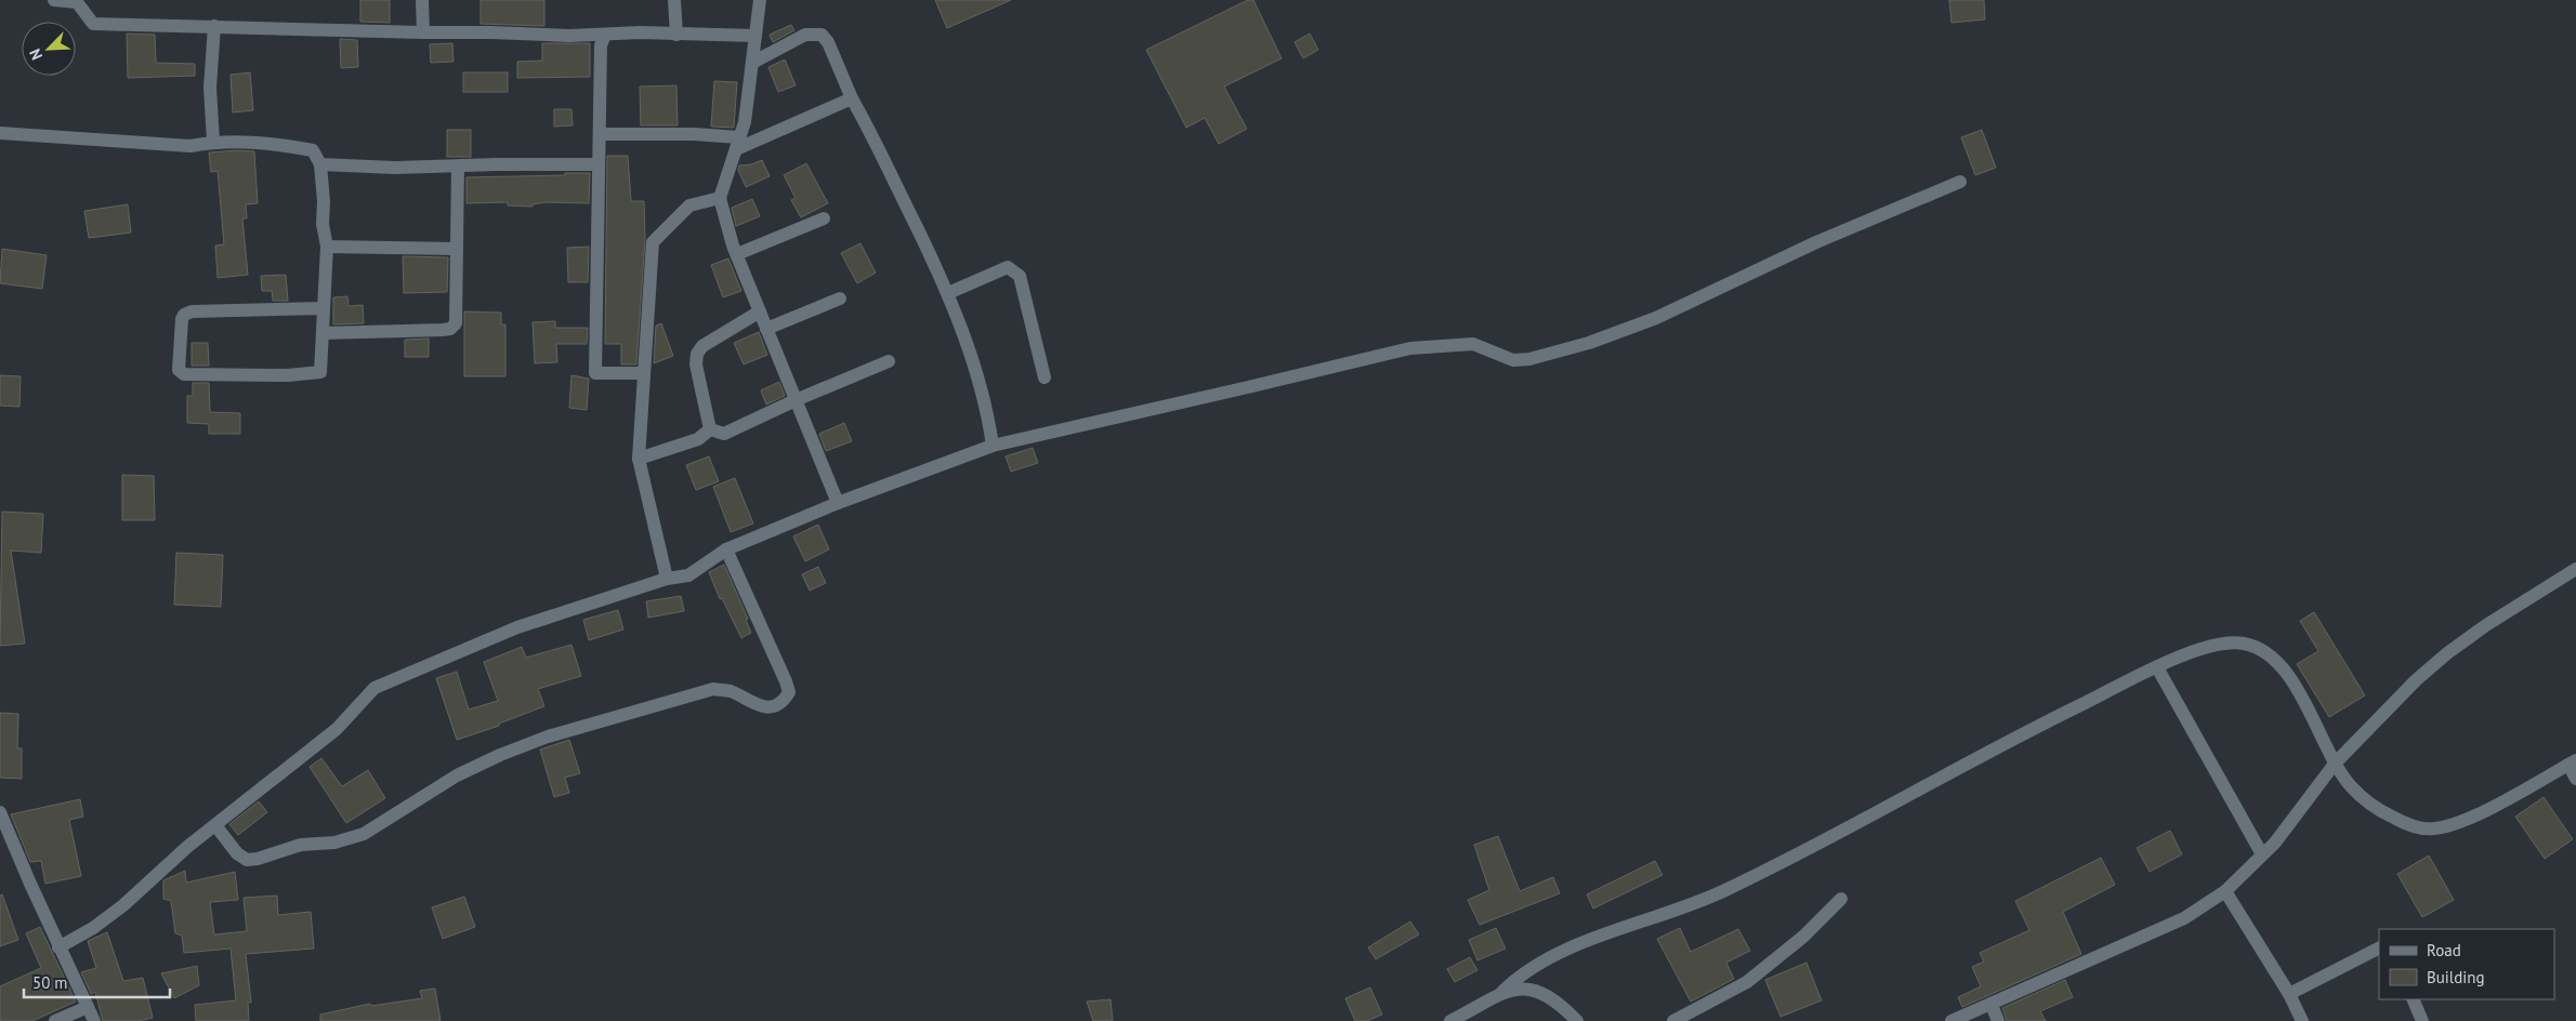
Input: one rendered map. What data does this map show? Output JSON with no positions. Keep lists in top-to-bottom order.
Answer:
{
  "legend": ["Road", "Building"],
  "scale_bar": "50 m",
  "north": "bottom left"
}
